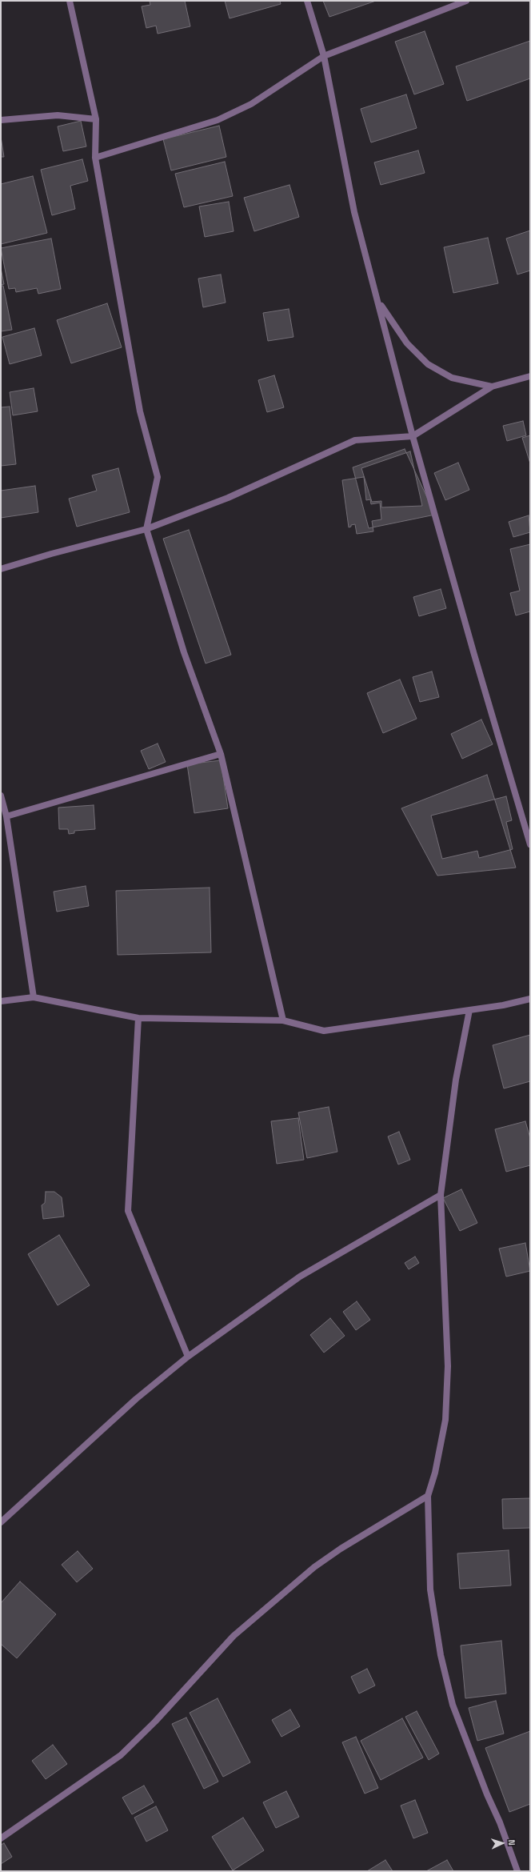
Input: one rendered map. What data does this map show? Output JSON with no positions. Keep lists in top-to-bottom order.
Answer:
{
  "north": "right"
}
